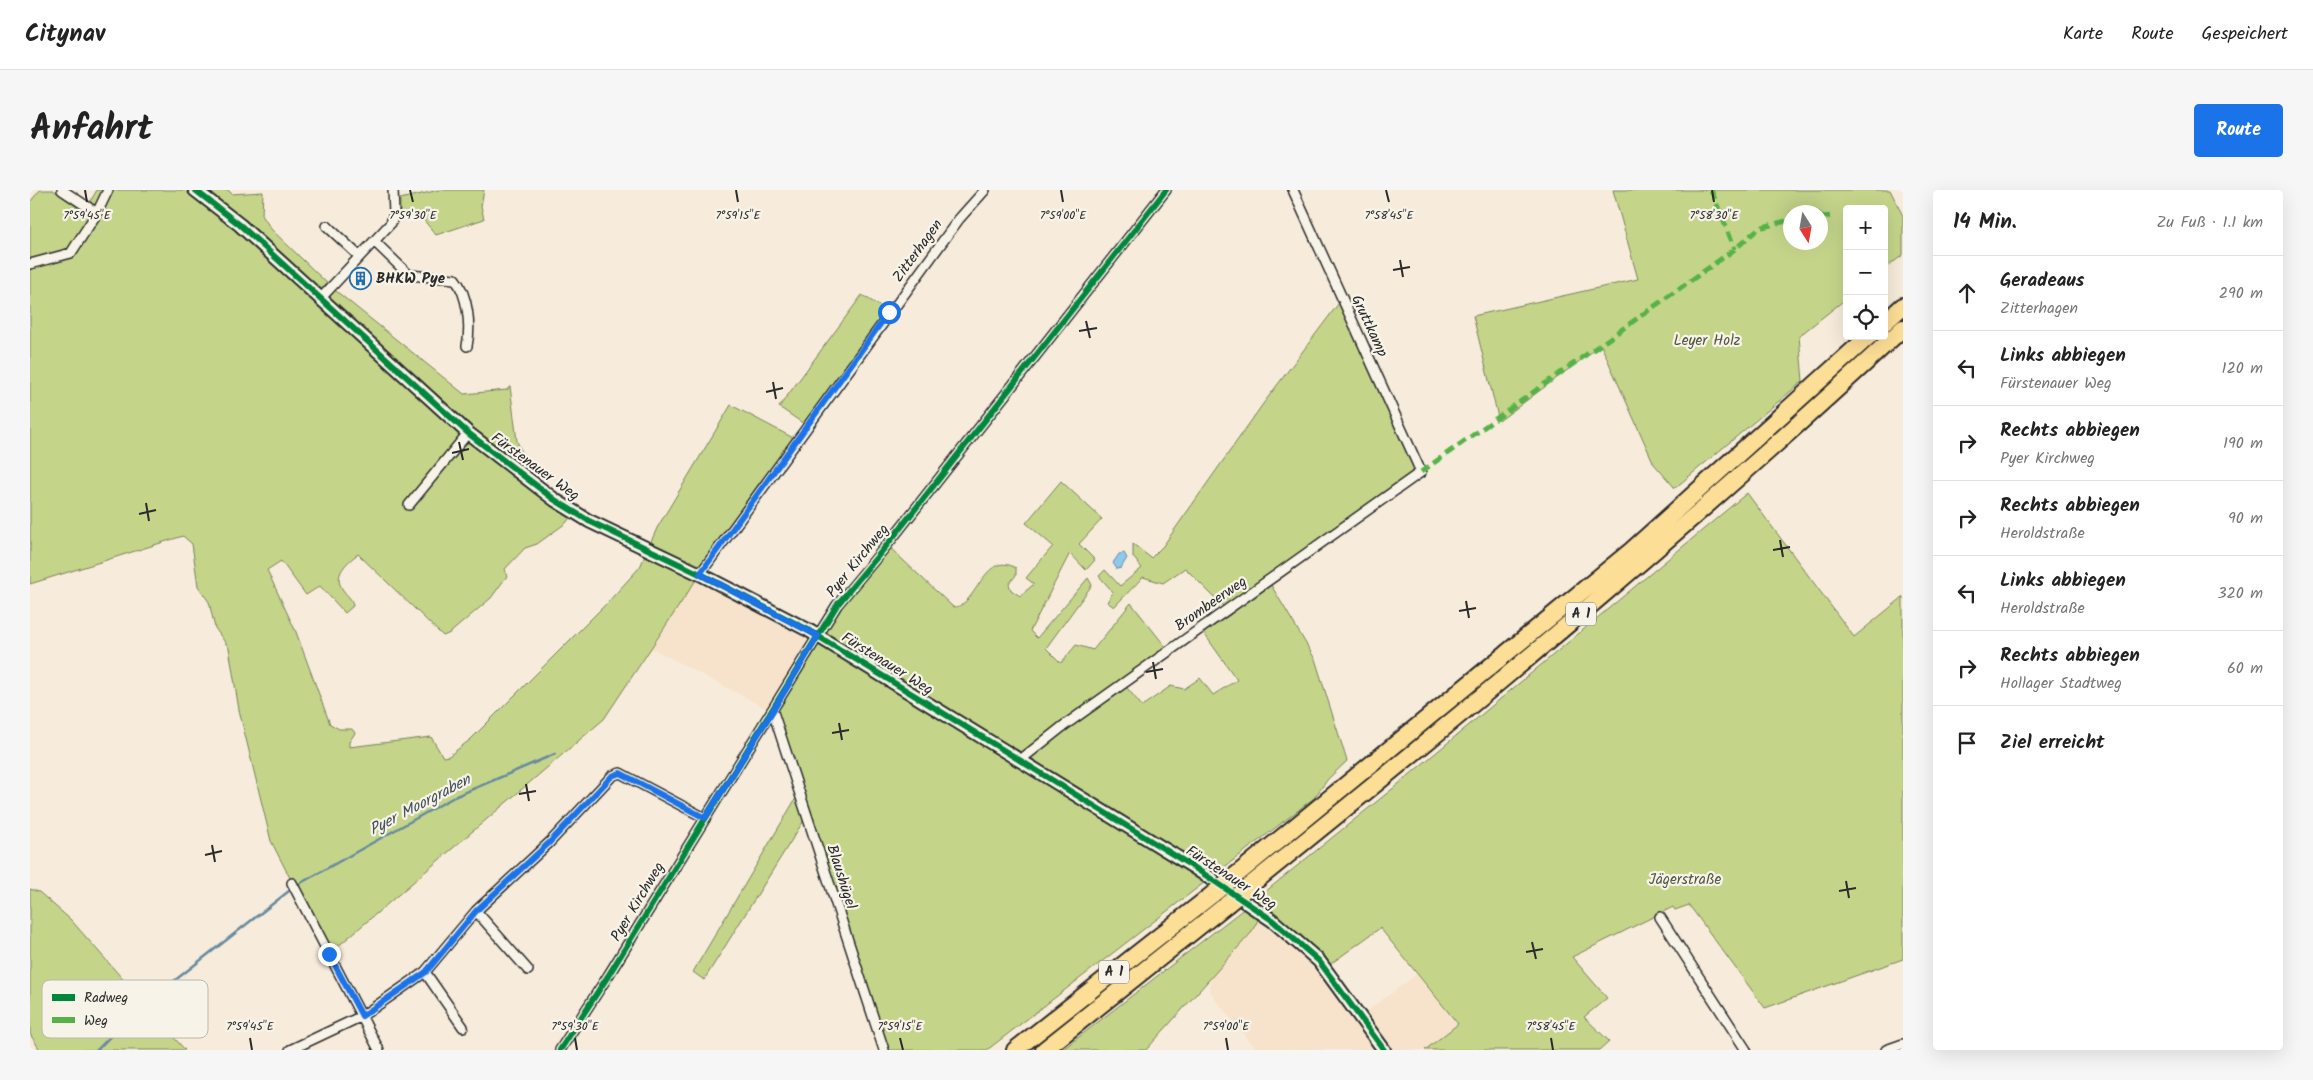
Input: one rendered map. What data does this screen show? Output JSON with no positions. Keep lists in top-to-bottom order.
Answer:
{
  "streets": {
    "highway": ["A 1"],
    "street": [
      "Zitterhagen",
      "Gruttkamp",
      "Fürstenauer Weg",
      "Pyer Kirchweg",
      "Brombeerweg",
      "Blaushügel"
    ]
  },
  "crossings": [
    ["Zitterhagen", "Fürstenauer Weg"],
    ["Gruttkamp", "Brombeerweg"],
    ["Fürstenauer Weg", "Pyer Kirchweg"],
    ["Fürstenauer Weg", "Brombeerweg"],
    ["Pyer Kirchweg", "Blaushügel"]
  ],
  "water": ["Pyer Moorgraben"],
  "parks": ["Leyer Holz", "Jägerstraße"],
  "places": {
    "building": ["BHKW Pye"]
  },
  "legend": ["Radweg", "Weg"],
  "north": "bottom",
  "page": {
    "header": "Citynav",
    "nav": ["Karte", "Route", "Gespeichert"],
    "title": "Anfahrt",
    "buttons": "Route",
    "heading": ["14 Min.", "Zu Fuß · 1.1 km"],
    "map_buttons": ["+", "−"],
    "list": [
      ["Geradeaus", "Zitterhagen", "290 m"],
      ["Links abbiegen", "Fürstenauer Weg", "120 m"],
      ["Rechts abbiegen", "Pyer Kirchweg", "190 m"],
      ["Rechts abbiegen", "Heroldstraße", "90 m"],
      ["Links abbiegen", "Heroldstraße", "320 m"],
      ["Rechts abbiegen", "Hollager Stadtweg", "60 m"],
      "Ziel erreicht"
    ]
  },
  "coordinates": [
    "7°59'45\"E",
    "7°59'30\"E",
    "7°59'15\"E",
    "7°59'00\"E",
    "7°58'45\"E",
    "7°58'30\"E"
  ]
}
